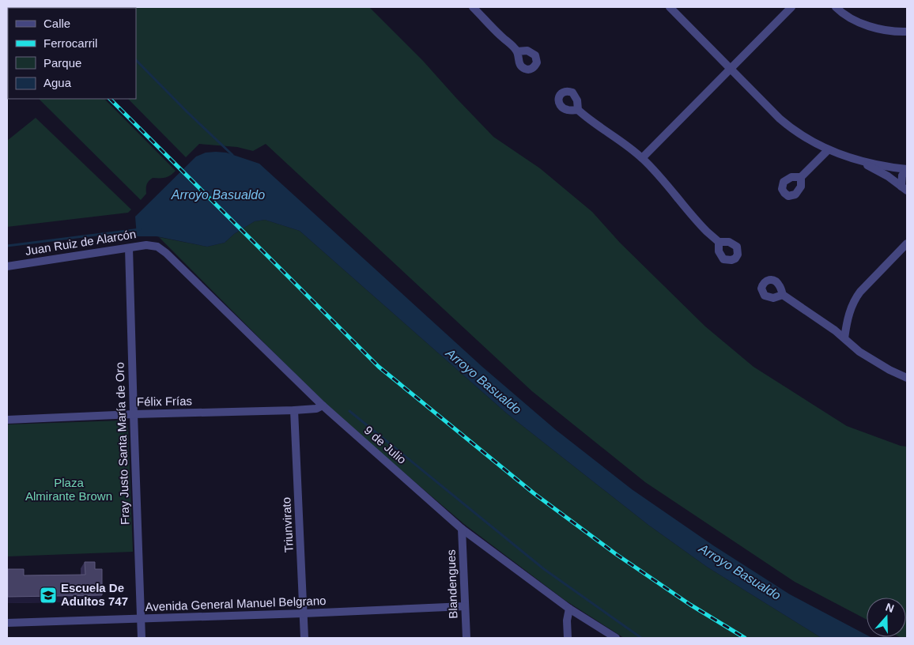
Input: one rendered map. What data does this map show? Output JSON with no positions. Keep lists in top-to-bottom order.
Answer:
{
  "streets": {
    "street": [
      "Juan Ruiz de Alarcón",
      "Félix Frías",
      "Fray Justo Santa María de Oro",
      "9 de Julio",
      "Triunvirato",
      "Blandengues",
      "Avenida General Manuel Belgrano"
    ]
  },
  "crossings": [
    ["Juan Ruiz de Alarcón", "Fray Justo Santa María de Oro"],
    ["Juan Ruiz de Alarcón", "9 de Julio"],
    ["Félix Frías", "Fray Justo Santa María de Oro"],
    ["Félix Frías", "9 de Julio"],
    ["Félix Frías", "Triunvirato"],
    ["Fray Justo Santa María de Oro", "Avenida General Manuel Belgrano"],
    ["9 de Julio", "Blandengues"],
    ["Triunvirato", "Avenida General Manuel Belgrano"],
    ["Blandengues", "Avenida General Manuel Belgrano"]
  ],
  "water": ["Arroyo Basualdo"],
  "parks": ["Plaza Almirante Brown"],
  "places": {
    "school or university": ["Escuela De Adultos 747"]
  },
  "legend": [
    "Calle",
    "Ferrocarril",
    "Parque",
    "Agua"
  ],
  "north": "top"
}
